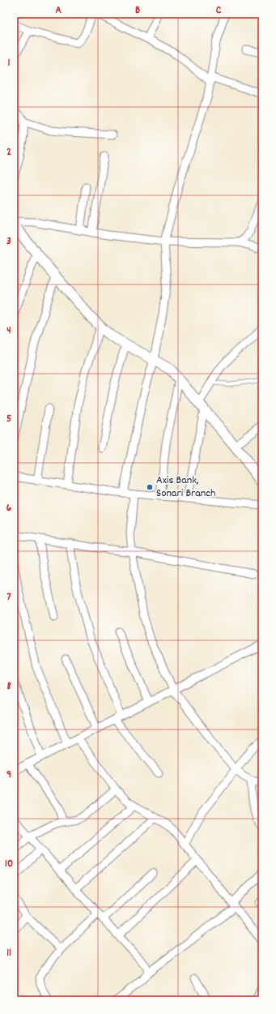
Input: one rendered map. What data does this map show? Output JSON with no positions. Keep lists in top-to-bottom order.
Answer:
{
  "places": ["Axis Bank, Sonari Branch"],
  "grid": {
    "columns": ["A", "B", "C"],
    "rows": [
      "1",
      "2",
      "3",
      "4",
      "5",
      "6",
      "7",
      "8",
      "9",
      "10",
      "11"
    ]
  }
}
